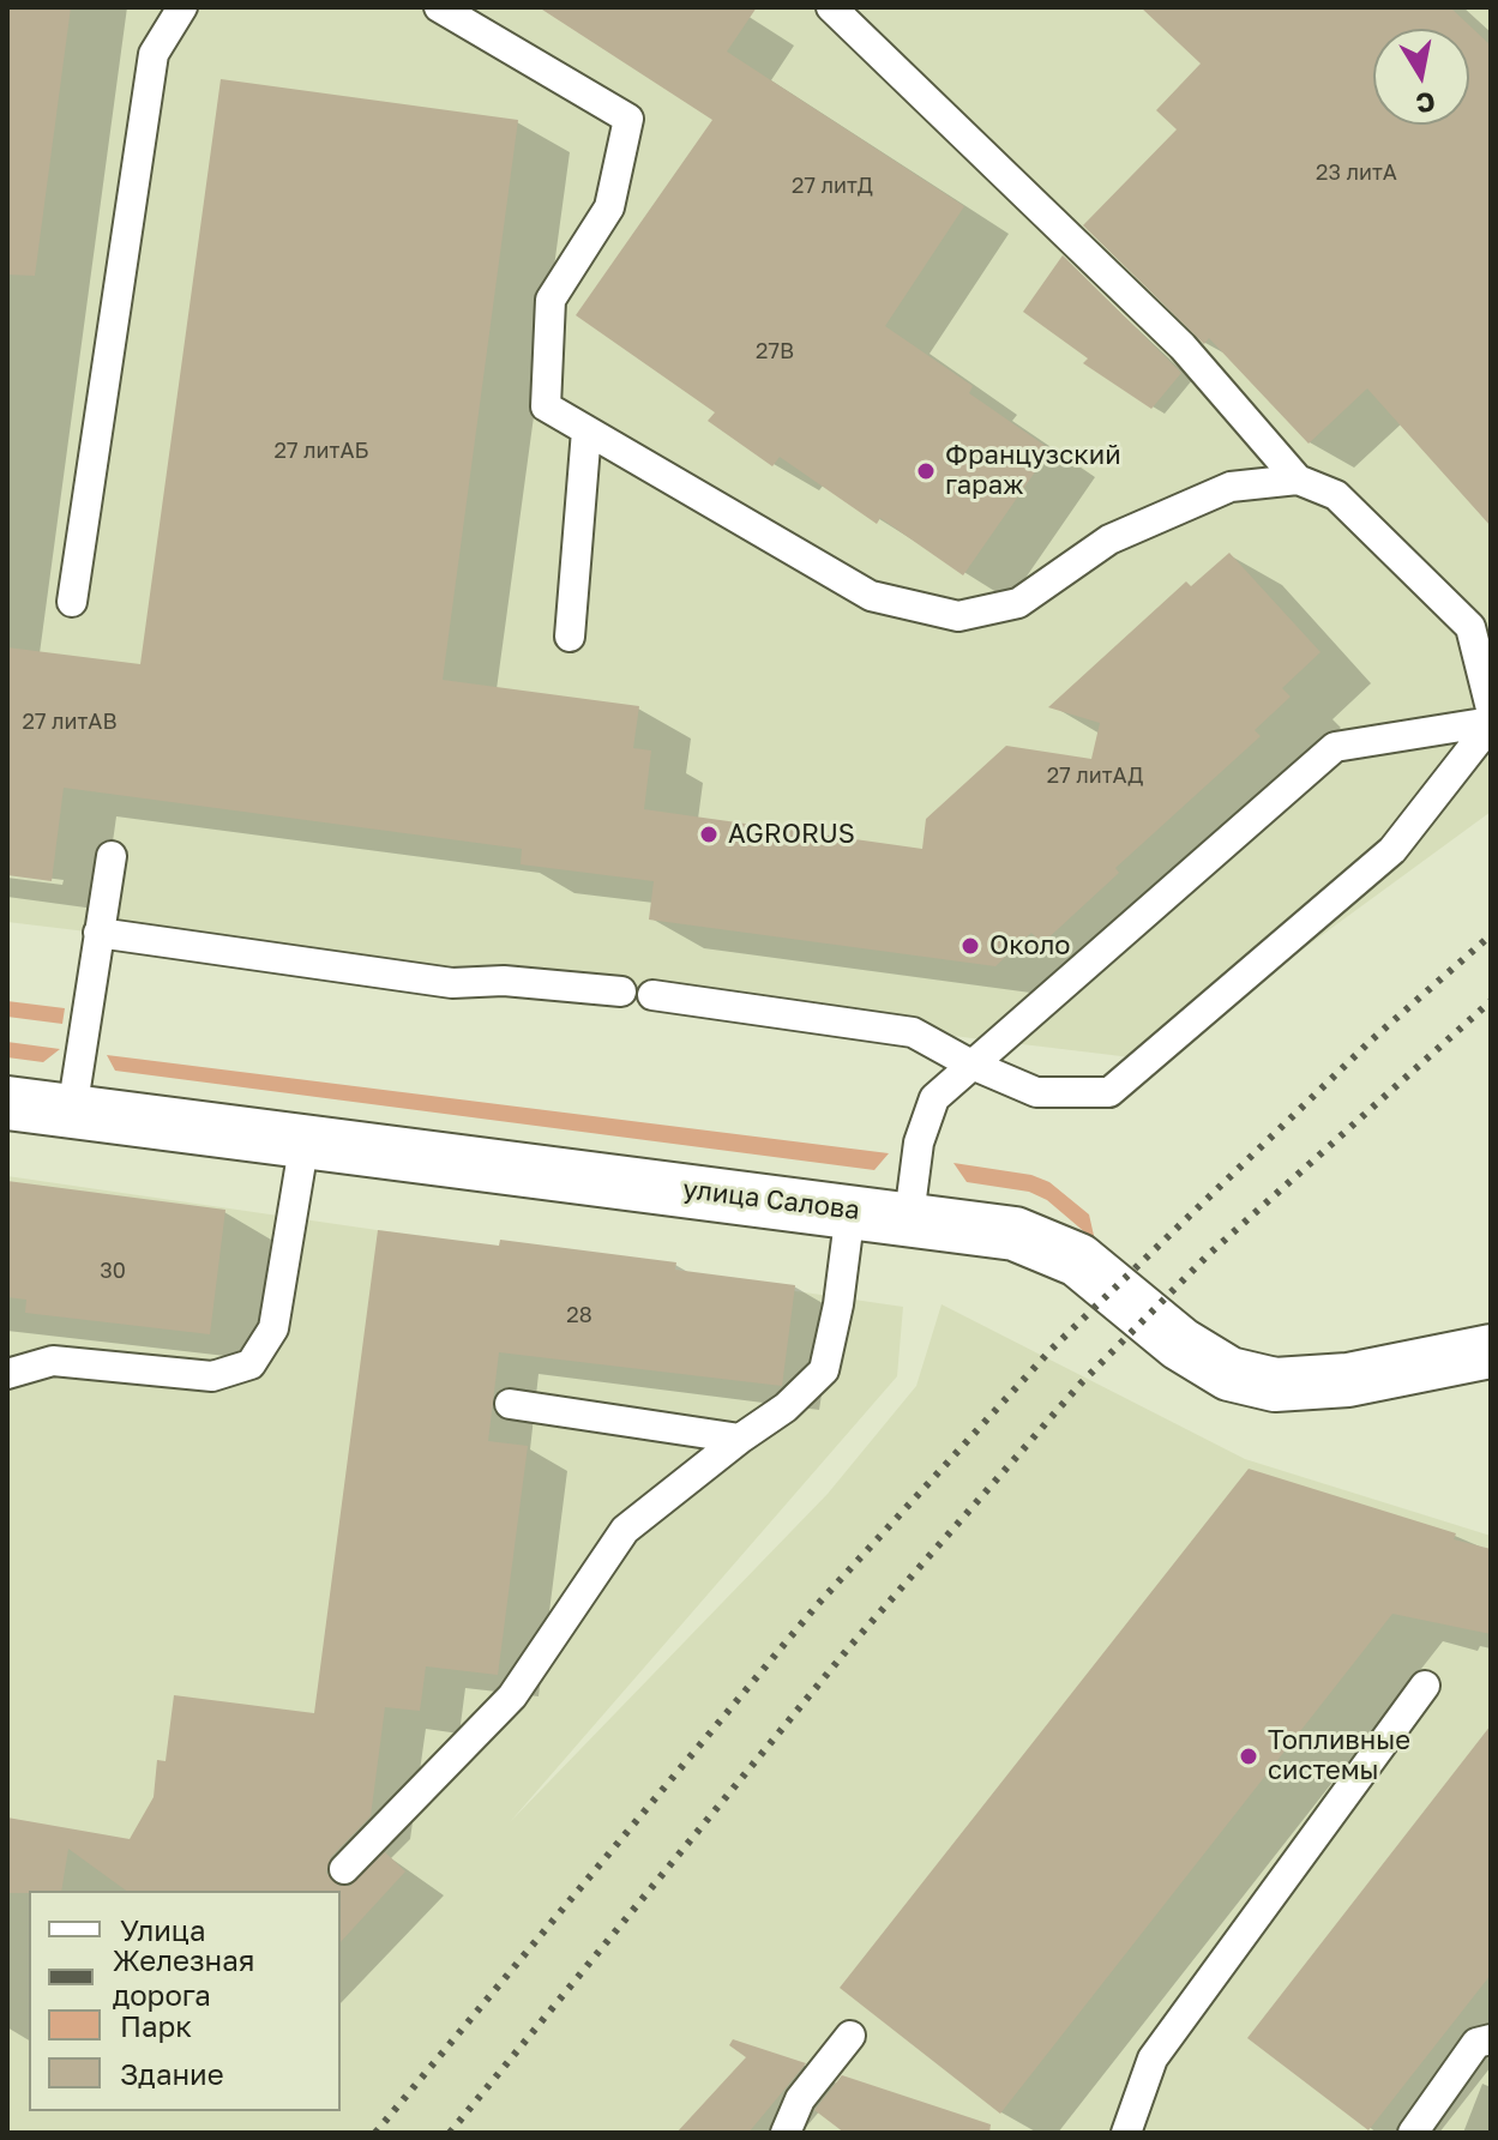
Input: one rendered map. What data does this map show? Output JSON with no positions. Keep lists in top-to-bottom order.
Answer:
{
  "streets": {
    "street": ["улица Салова"]
  },
  "places": [
    "Французский гараж",
    "AGRORUS",
    "Около",
    "Топливные системы"
  ],
  "house_numbers": [
    "23 литА",
    "27 литД",
    "27В",
    "27 литАБ",
    "27 литАВ",
    "27 литАД",
    "30",
    "28"
  ],
  "legend": [
    "Улица",
    "Железная дорога",
    "Парк",
    "Здание"
  ],
  "north": "bottom"
}
